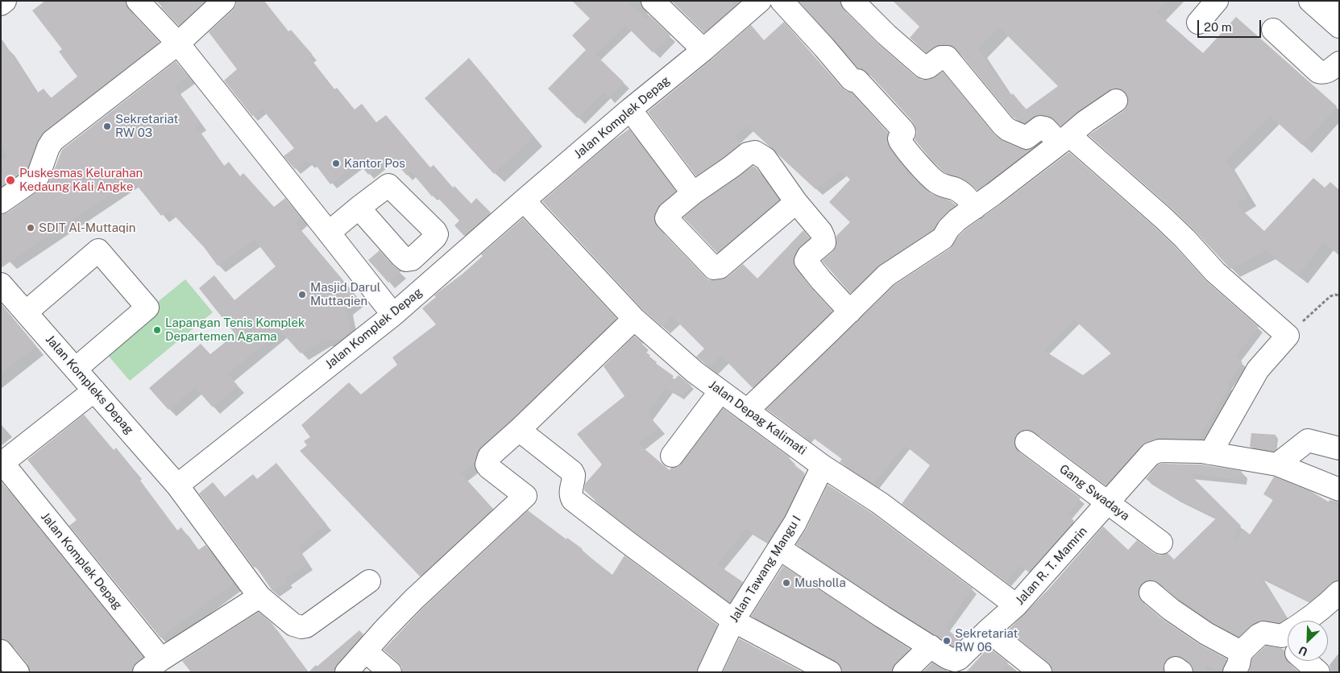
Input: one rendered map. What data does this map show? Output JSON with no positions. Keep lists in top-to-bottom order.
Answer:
{
  "streets": {
    "main road": [
      "Jalan Komplek Depag",
      "Jalan Kompleks Depag",
      "Jalan Depag Kalimati",
      "Gang Swadaya",
      "Jalan R. T. Mamrin",
      "Jalan Tawang Mangu I"
    ]
  },
  "crossings": [
    ["Jalan Komplek Depag", "Jalan Kompleks Depag"],
    ["Jalan Komplek Depag", "Jalan Depag Kalimati"],
    ["Jalan Depag Kalimati", "Jalan R. T. Mamrin"],
    ["Jalan Depag Kalimati", "Jalan Tawang Mangu I"],
    ["Gang Swadaya", "Jalan R. T. Mamrin"],
    ["Jalan R. T. Mamrin", "Jalan Tawang Mangu I"]
  ],
  "places": [
    "Sekretariat RW 03",
    "Kantor Pos",
    "Puskesmas Kelurahan Kedaung Kali Angke",
    "SDIT Al-Muttaqin",
    "Masjid Darul Muttaqien",
    "Lapangan Tenis Komplek Departemen Agama",
    "Musholla",
    "Sekretariat RW 06"
  ],
  "scale_bar": "20 m",
  "north": "bottom left"
}
